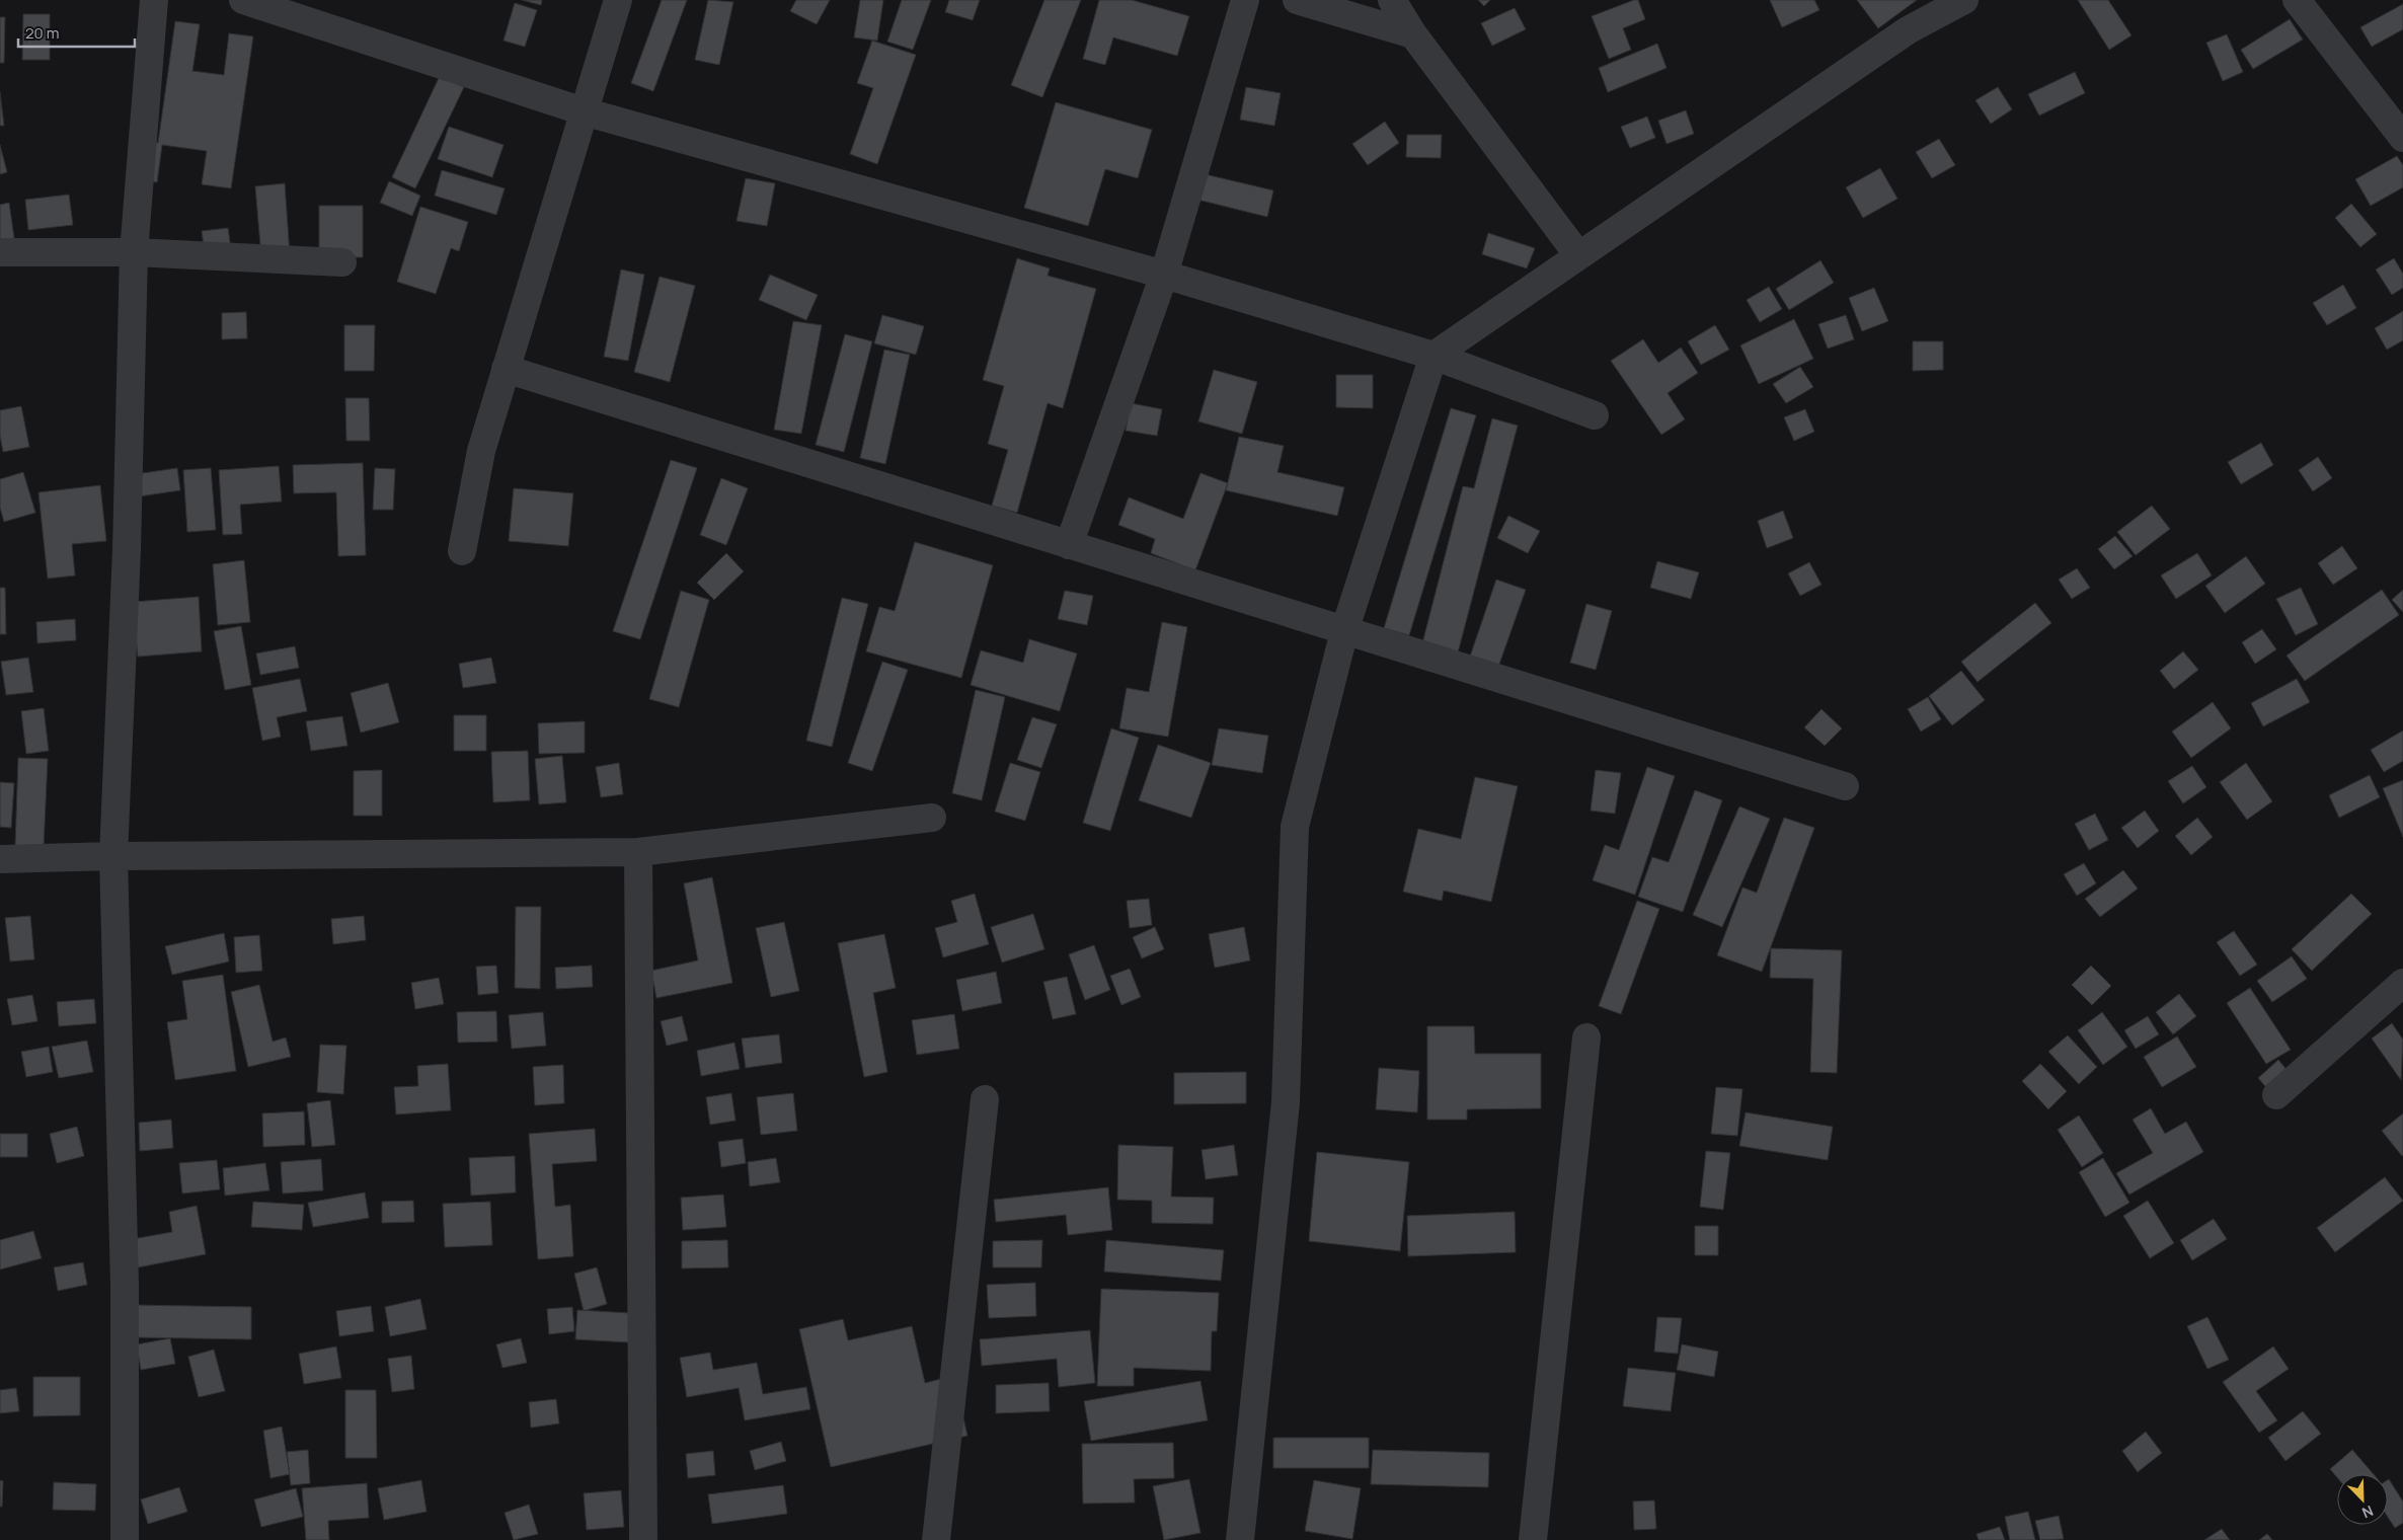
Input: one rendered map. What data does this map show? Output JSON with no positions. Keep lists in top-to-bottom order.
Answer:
{
  "scale_bar": "20 m",
  "north": "bottom right"
}
